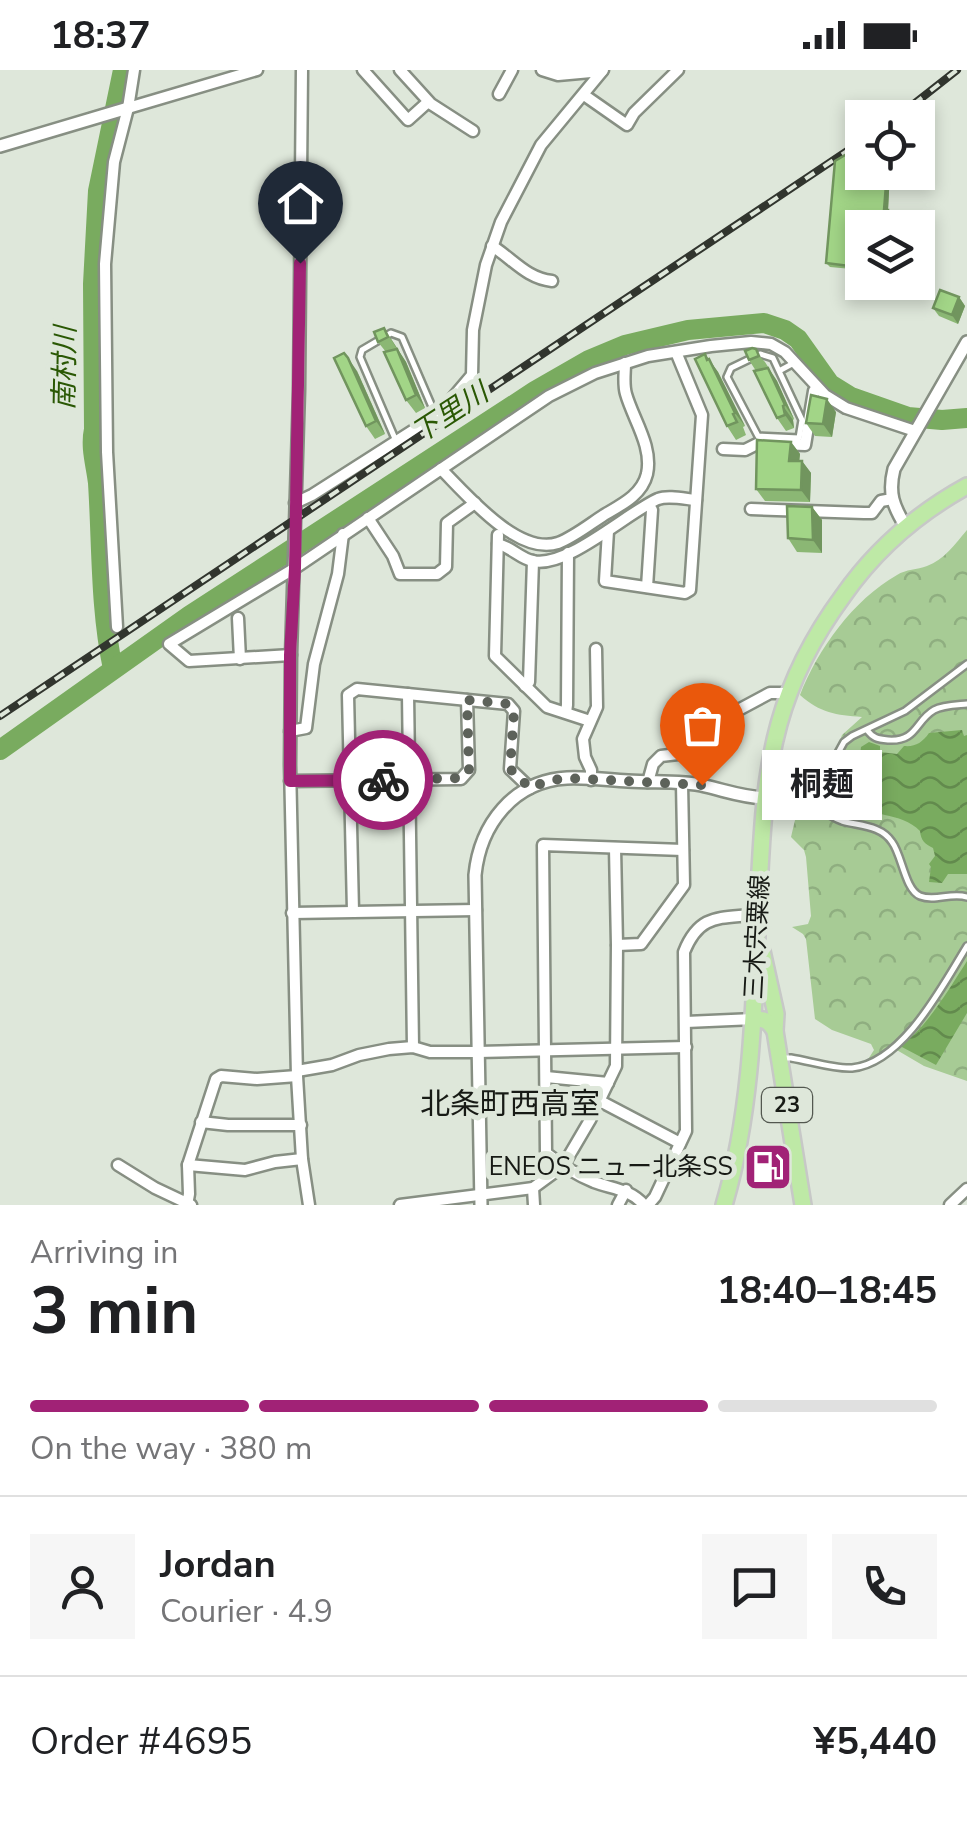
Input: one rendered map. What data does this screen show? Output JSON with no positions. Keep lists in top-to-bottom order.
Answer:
{
  "streets": {
    "main road": ["三木宍粟線", "23"]
  },
  "crossings": [
    ["三木宍粟線", "23"]
  ],
  "districts": ["北条町西高室"],
  "water": ["南村川", "下里川"],
  "places": {
    "other": ["桐麺"],
    "fuel station": ["ENEOS ニュー北条SS"]
  },
  "page": {
    "status": "18:37",
    "bubble": "桐麺",
    "heading": ["3 min", "Arriving in", "18:40–18:45"],
    "panel": [
      "Jordan",
      "Courier · 4.9",
      "Order #4695",
      "¥5,440"
    ],
    "bar": "On the way · 380 m"
  }
}
